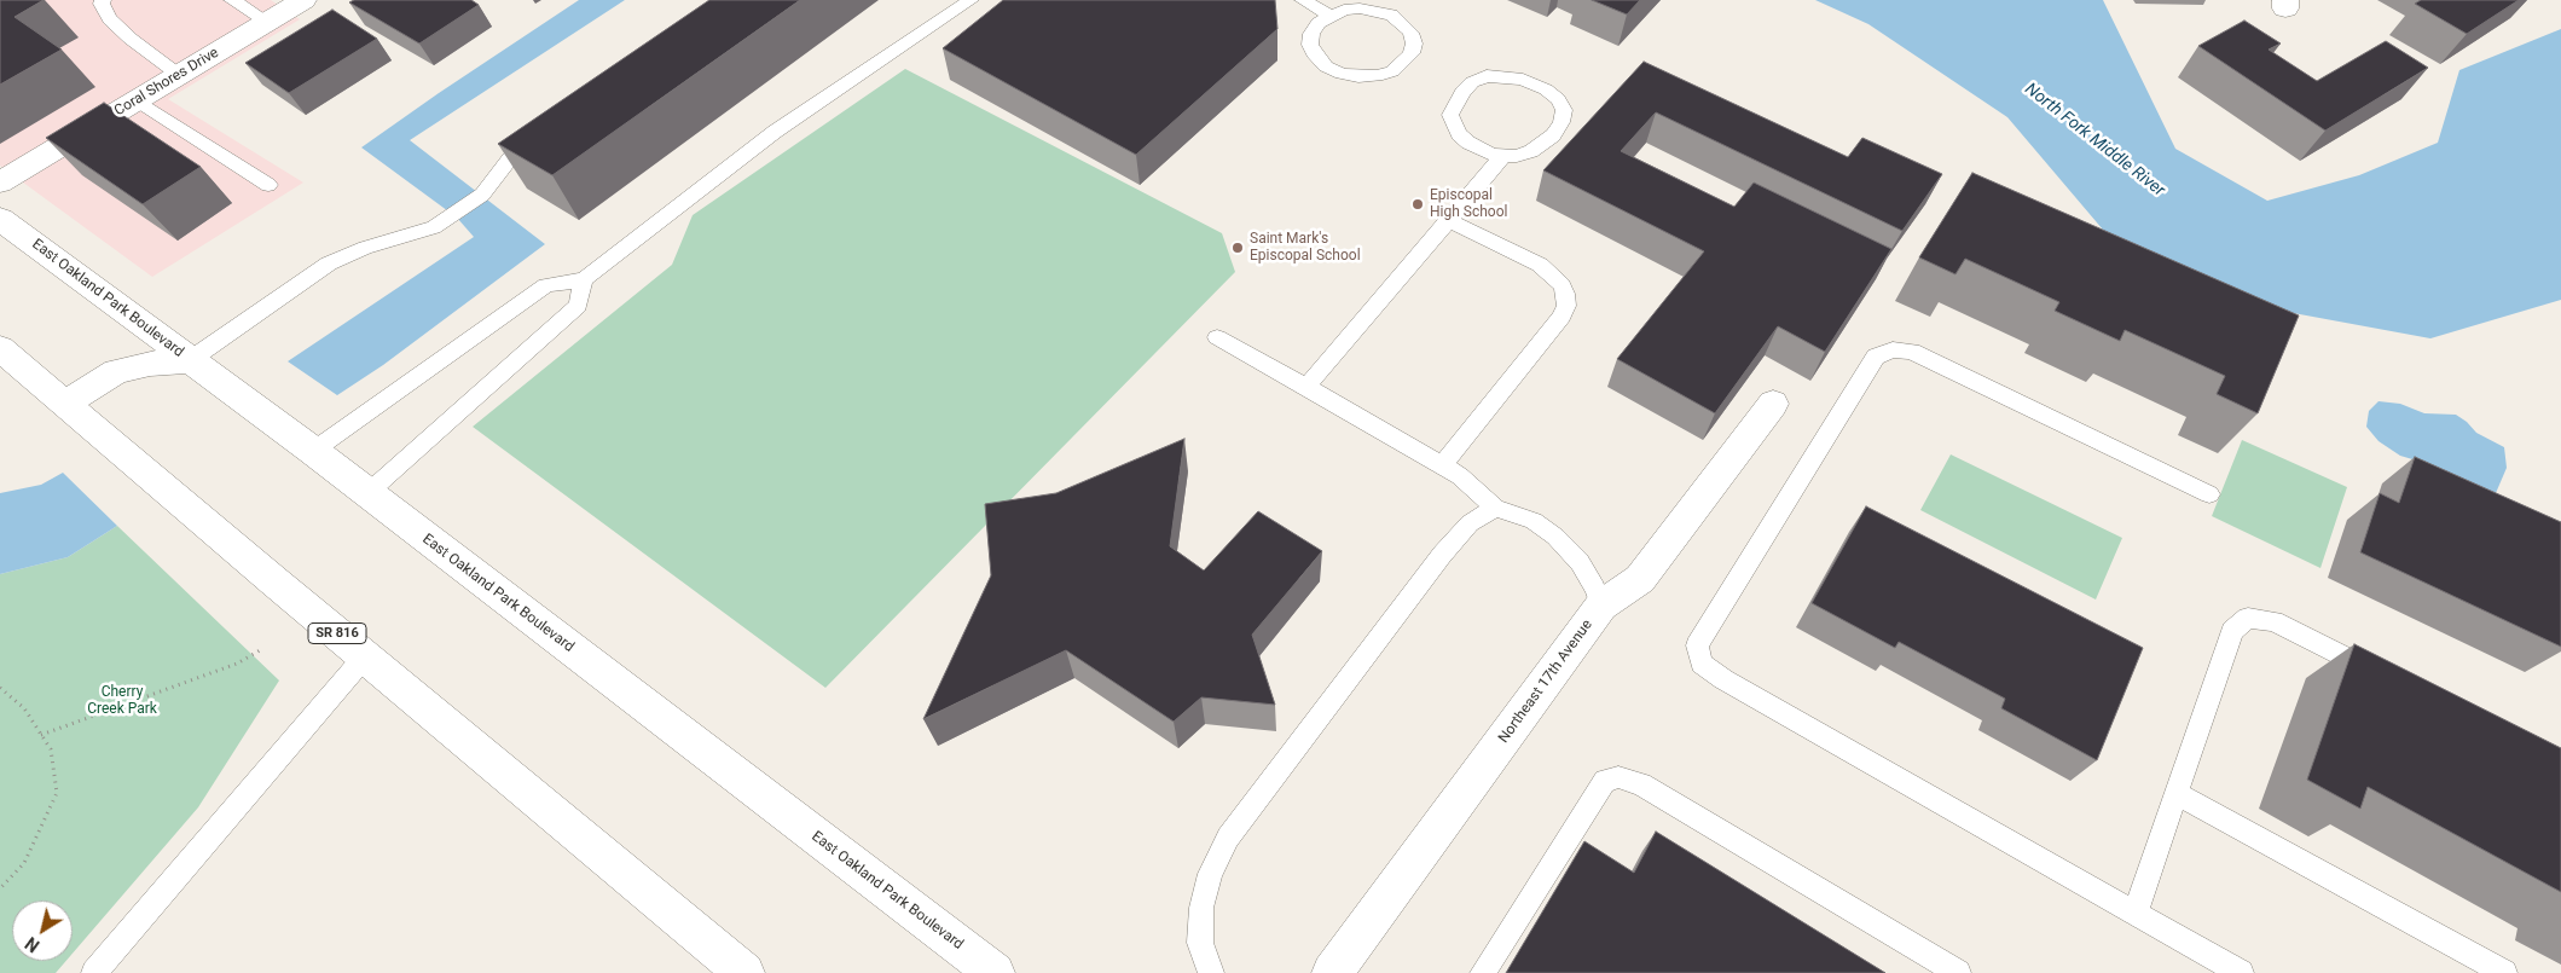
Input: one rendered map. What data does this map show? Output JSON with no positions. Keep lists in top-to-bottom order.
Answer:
{
  "streets": {
    "main road": [
      "Coral Shores Drive",
      "East Oakland Park Boulevard",
      "SR 816",
      "Northeast 17th Avenue"
    ]
  },
  "water": ["North Fork Middle River"],
  "parks": ["Cherry Creek Park"],
  "places": ["Episcopal High School", "Saint Mark's Episcopal School"],
  "north": "bottom left"
}
